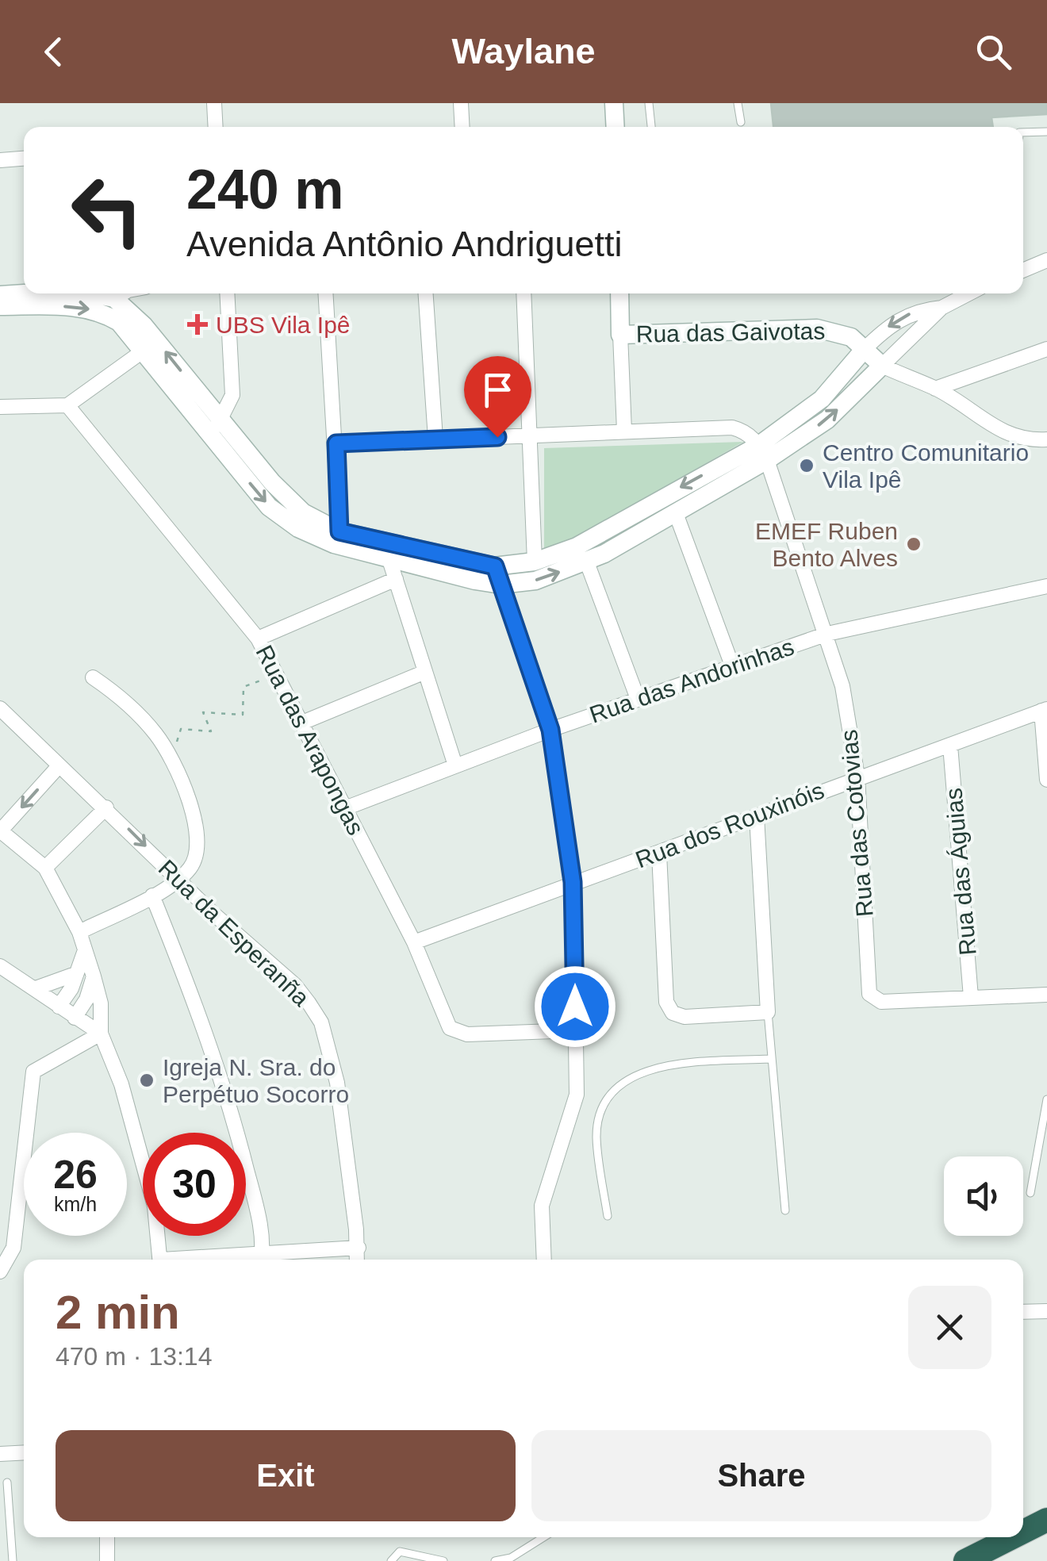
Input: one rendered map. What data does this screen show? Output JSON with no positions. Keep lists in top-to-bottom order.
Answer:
{
  "streets": {
    "street": [
      "Rua das Gaivotas",
      "Rua das Andorinhas",
      "Rua das Arapongas",
      "Rua das Cotovias",
      "Rua dos Rouxinóis",
      "Rua das Águias",
      "Rua da Esperanña"
    ]
  },
  "crossings": [
    ["Rua das Andorinhas", "Rua das Arapongas"],
    ["Rua das Andorinhas", "Rua das Cotovias"],
    ["Rua das Arapongas", "Rua dos Rouxinóis"],
    ["Rua das Cotovias", "Rua dos Rouxinóis"],
    ["Rua das Cotovias", "Rua das Águias"],
    ["Rua dos Rouxinóis", "Rua das Águias"]
  ],
  "places": {
    "health": ["UBS Vila Ipê"],
    "other": ["Centro Comunitario Vila Ipê", "EMEF Ruben Bento Alves", "Igreja N. Sra. do Perpétuo Socorro"]
  },
  "page": {
    "header": "Waylane",
    "turn": ["240 m", "Avenida Antônio Andriguetti"],
    "speed": "26 km/h",
    "limit": "30",
    "heading": ["2 min", "470 m · 13:14"],
    "buttons": ["Exit", "Share"]
  }
}
